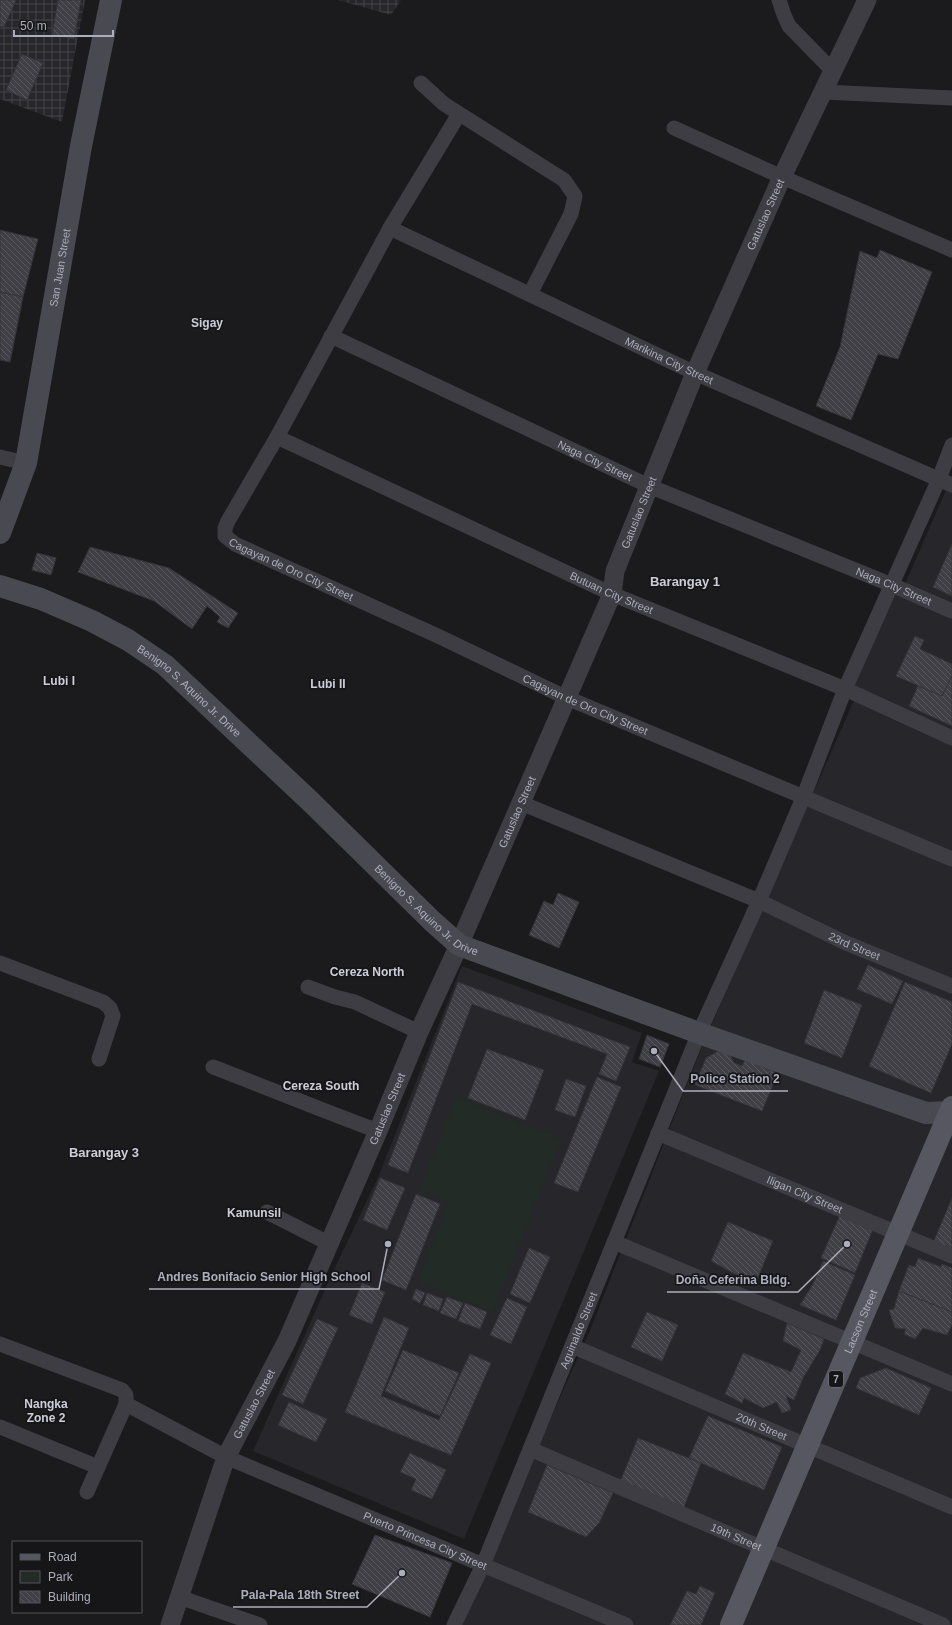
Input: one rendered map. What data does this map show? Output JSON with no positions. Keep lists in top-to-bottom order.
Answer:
{
  "streets": {
    "main road": [
      "San Juan Street",
      "Benigno S. Aquino Jr. Drive",
      "Lacson Street",
      "7"
    ],
    "street": [
      "Gatuslao Street",
      "Marikina City Street",
      "Naga City Street",
      "Cagayan de Oro City Street",
      "Butuan City Street",
      "23rd Street",
      "Iligan City Street",
      "Aguinaldo Street",
      "20th Street",
      "19th Street",
      "Puerto Princesa City Street"
    ]
  },
  "crossings": [
    ["Gatuslao Street", "Marikina City Street"],
    ["Gatuslao Street", "Naga City Street"],
    ["Gatuslao Street", "Cagayan de Oro City Street"],
    ["Gatuslao Street", "Butuan City Street"],
    ["Gatuslao Street", "Benigno S. Aquino Jr. Drive"],
    ["Gatuslao Street", "23rd Street"],
    ["Gatuslao Street", "Puerto Princesa City Street"],
    ["Marikina City Street", "Aguinaldo Street"],
    ["Naga City Street", "Aguinaldo Street"],
    ["Cagayan de Oro City Street", "Butuan City Street"],
    ["Cagayan de Oro City Street", "Aguinaldo Street"],
    ["Butuan City Street", "Aguinaldo Street"],
    ["Benigno S. Aquino Jr. Drive", "Lacson Street"],
    ["Benigno S. Aquino Jr. Drive", "Aguinaldo Street"],
    ["23rd Street", "Aguinaldo Street"],
    ["Iligan City Street", "Lacson Street"],
    ["Iligan City Street", "Aguinaldo Street"],
    ["Lacson Street", "20th Street"],
    ["Lacson Street", "19th Street"],
    ["Aguinaldo Street", "20th Street"],
    ["Aguinaldo Street", "19th Street"],
    ["Aguinaldo Street", "Puerto Princesa City Street"]
  ],
  "districts": [
    "Sigay",
    "Barangay 1",
    "Lubi I",
    "Lubi II",
    "Cereza North",
    "Cereza South",
    "Barangay 3",
    "Kamunsil",
    "Nangka Zone 2"
  ],
  "places": [
    "Police Station 2",
    "Andres Bonifacio Senior High School",
    "Doña Ceferina Bldg.",
    "Pala-Pala 18th Street"
  ],
  "legend": ["Road", "Park", "Building"],
  "scale_bar": "50 m"
}
